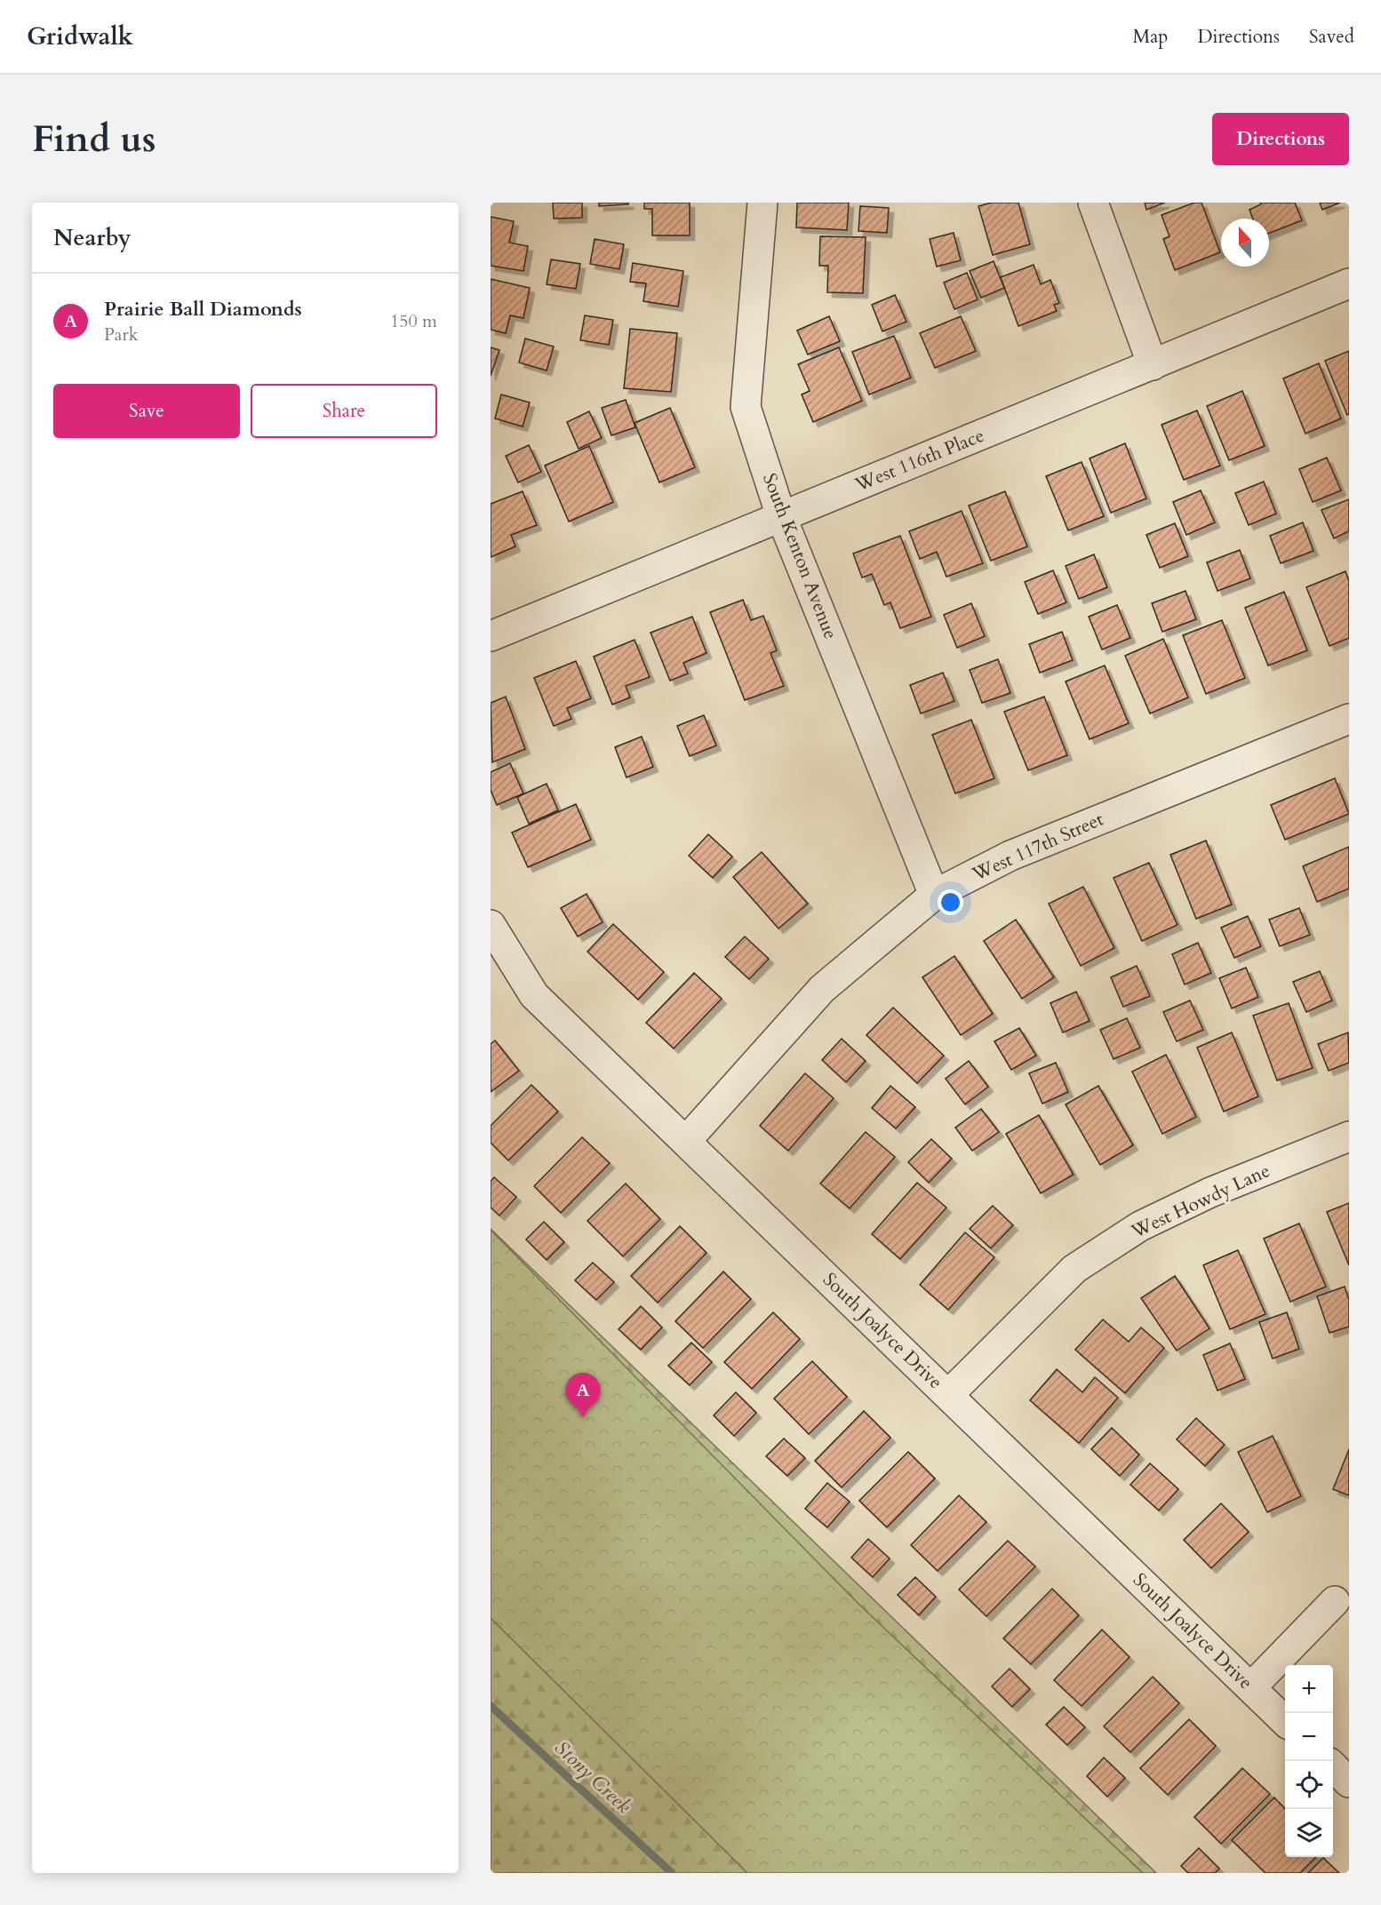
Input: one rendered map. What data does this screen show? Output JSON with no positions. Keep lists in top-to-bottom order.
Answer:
{
  "streets": {
    "street": [
      "West 116th Place",
      "South Kenton Avenue",
      "West 117th Street",
      "West Howdy Lane",
      "South Joalyce Drive"
    ]
  },
  "crossings": [
    ["West 116th Place", "South Kenton Avenue"],
    ["South Kenton Avenue", "West 117th Street"],
    ["West 117th Street", "South Joalyce Drive"],
    ["West Howdy Lane", "South Joalyce Drive"]
  ],
  "water": ["Stony Creek"],
  "north": "top",
  "page": {
    "header": "Gridwalk",
    "nav": ["Map", "Directions", "Saved"],
    "buttons": [
      "Directions",
      ["Save", "Share"]
    ],
    "title": "Find us",
    "heading": "Nearby",
    "list": [
      {
        "mark": "A",
        "name": "Prairie Ball Diamonds",
        "note": "Park",
        "value": "150 m"
      }
    ],
    "pins": "A",
    "map_buttons": ["+", "−"]
  }
}
